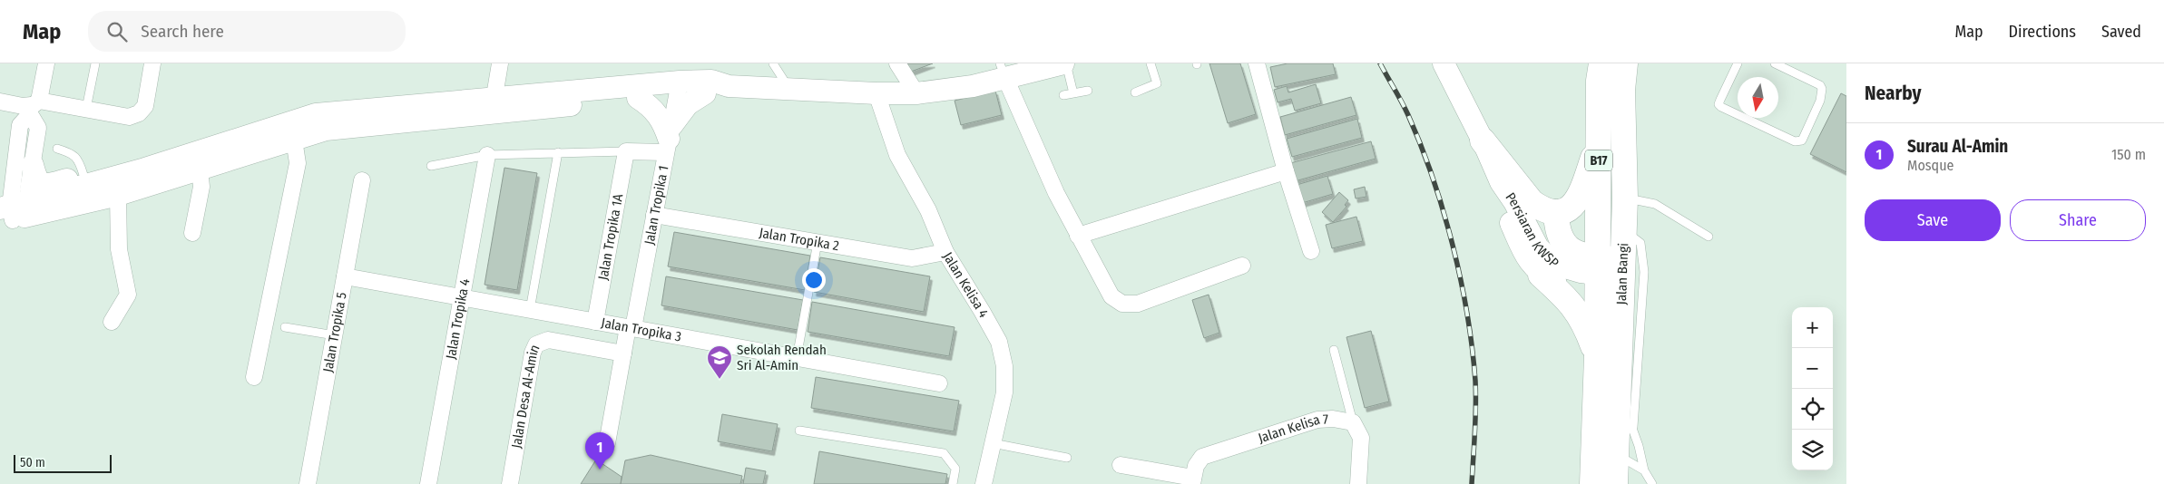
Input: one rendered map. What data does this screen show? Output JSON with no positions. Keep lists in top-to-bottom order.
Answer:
{
  "streets": {
    "main road": ["B17", "Jalan Bangi"],
    "street": [
      "Jalan Tropika 1",
      "Persiaran KWSP",
      "Jalan Tropika 1A",
      "Jalan Tropika 2",
      "Jalan Kelisa 4",
      "Jalan Tropika 4",
      "Jalan Tropika 3",
      "Jalan Tropika 5",
      "Jalan Desa Al-Amin",
      "Jalan Kelisa 7"
    ]
  },
  "crossings": [
    ["Jalan Tropika 1", "Jalan Tropika 2"],
    ["Jalan Tropika 1", "Jalan Tropika 3"],
    ["Jalan Tropika 1", "Jalan Desa Al-Amin"],
    ["Persiaran KWSP", "Jalan Bangi"],
    ["Jalan Tropika 1A", "Jalan Tropika 3"],
    ["Jalan Tropika 2", "Jalan Kelisa 4"],
    ["Jalan Tropika 4", "Jalan Tropika 3"],
    ["Jalan Tropika 3", "Jalan Tropika 5"]
  ],
  "places": {
    "school or university": ["Sekolah Rendah Sri Al-Amin"]
  },
  "scale_bar": "50 m",
  "north": "bottom",
  "page": {
    "header": "Map",
    "search": "Search here",
    "nav": ["Map", "Directions", "Saved"],
    "heading": "Nearby",
    "list": [
      {
        "mark": "1",
        "name": "Surau Al-Amin",
        "note": "Mosque",
        "value": "150 m"
      }
    ],
    "buttons": ["Save", "Share"],
    "map_buttons": ["+", "−"],
    "pins": "1",
    "scale": "50 m"
  }
}
